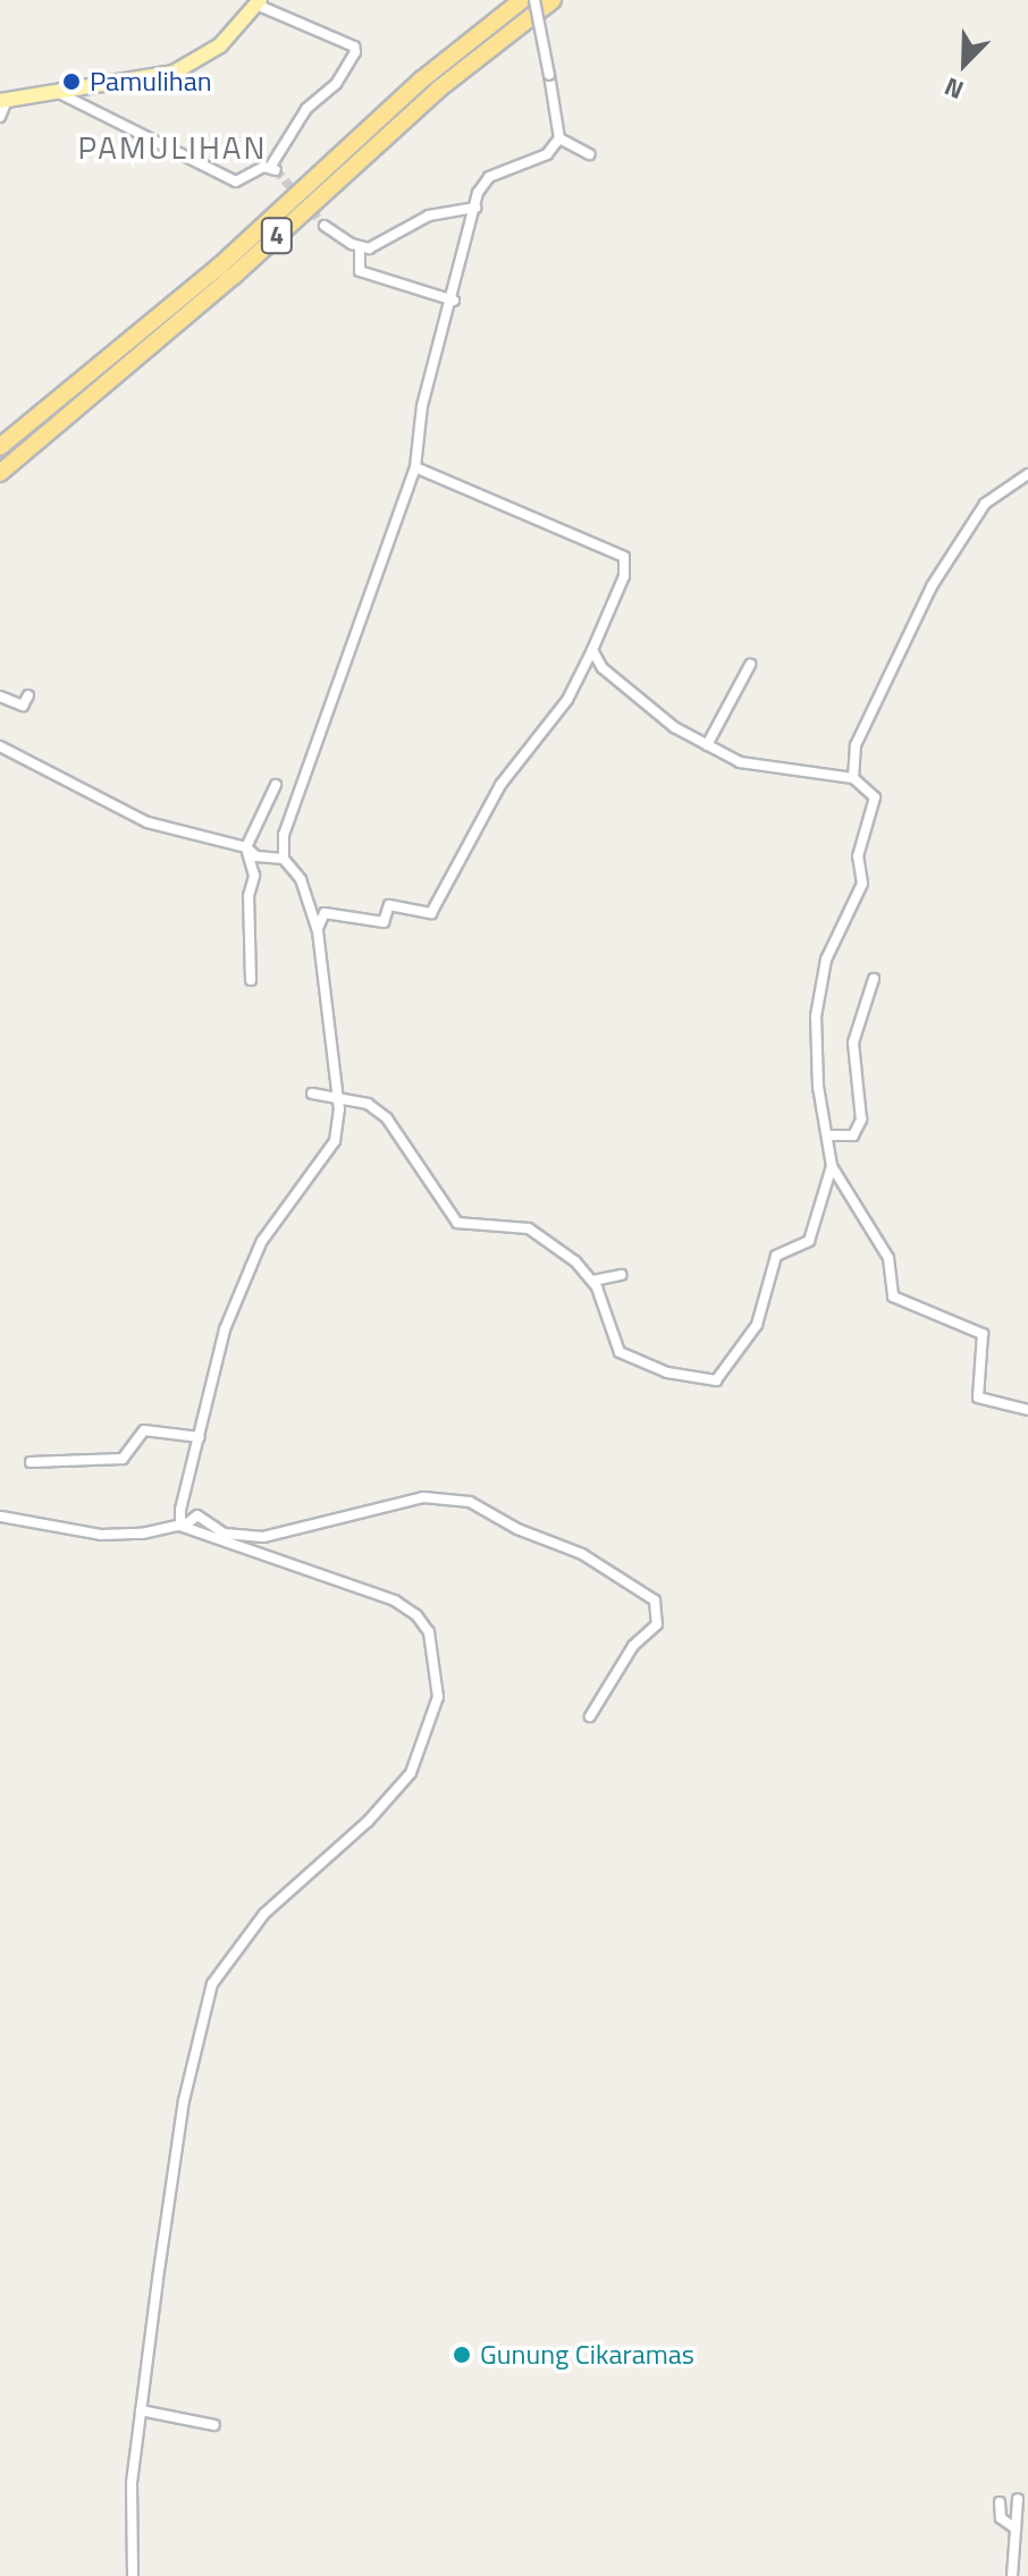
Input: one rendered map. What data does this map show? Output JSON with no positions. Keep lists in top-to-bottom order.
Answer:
{
  "streets": {
    "highway": ["4"]
  },
  "districts": ["PAMULIHAN"],
  "places": ["Pamulihan", "Gunung Cikaramas"],
  "north": "bottom left"
}
